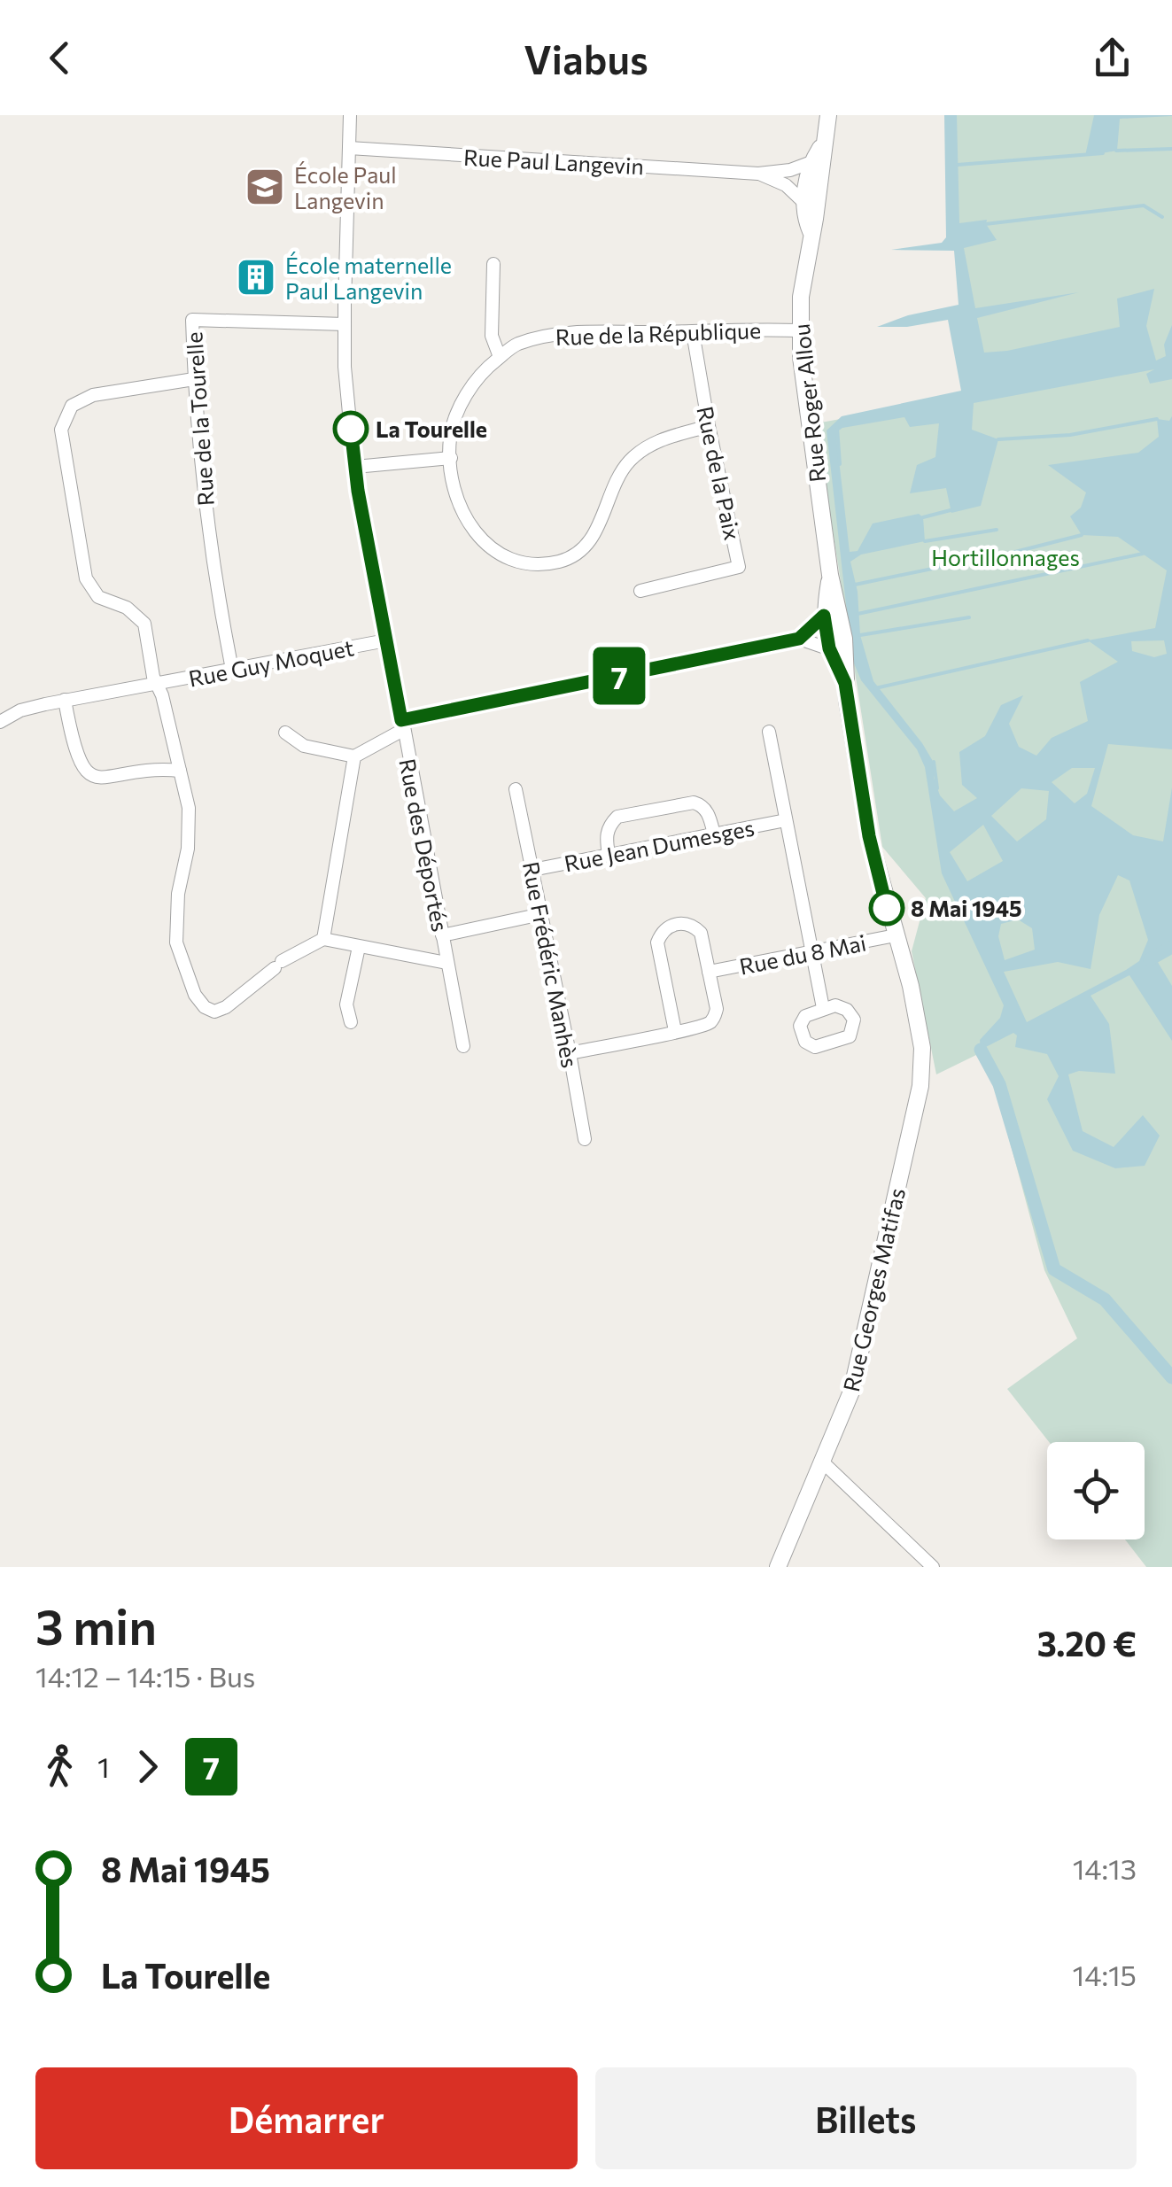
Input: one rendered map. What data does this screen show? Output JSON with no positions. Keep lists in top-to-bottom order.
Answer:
{
  "streets": {
    "street": [
      "Rue Paul Langevin",
      "Rue de la République",
      "Rue Roger Allou",
      "Rue de la Tourelle",
      "Rue de la Paix",
      "Rue Guy Moquet",
      "Rue des Déportés",
      "Rue Jean Dumesges",
      "Rue du 8 Mai",
      "Rue Frédéric Manhès",
      "Rue Georges Matifas"
    ]
  },
  "crossings": [
    ["Rue Paul Langevin", "Rue des Déportés"],
    ["Rue de la République", "Rue Roger Allou"],
    ["Rue de la République", "Rue de la Paix"],
    ["Rue Roger Allou", "Rue du 8 Mai"],
    ["Rue Roger Allou", "Rue Georges Matifas"],
    ["Rue de la Tourelle", "Rue Guy Moquet"],
    ["Rue de la Tourelle", "Rue des Déportés"],
    ["Rue Guy Moquet", "Rue des Déportés"],
    ["Rue Jean Dumesges", "Rue Frédéric Manhès"],
    ["Rue du 8 Mai", "Rue Frédéric Manhès"]
  ],
  "parks": ["Hortillonnages"],
  "places": {
    "school or university": ["École Paul Langevin"],
    "building": ["École maternelle Paul Langevin"],
    "other": ["La Tourelle", "8 Mai 1945"]
  },
  "lines": ["bus line 7"],
  "page": {
    "header": "Viabus",
    "on_map": "7",
    "heading": ["3 min", "14:12 – 14:15 · Bus", "3.20 €"],
    "legs": ["1", "7"],
    "list": [
      {
        "name": "8 Mai 1945",
        "value": "14:13"
      },
      {
        "name": "La Tourelle",
        "value": "14:15"
      }
    ],
    "buttons": ["Démarrer", "Billets"]
  }
}
